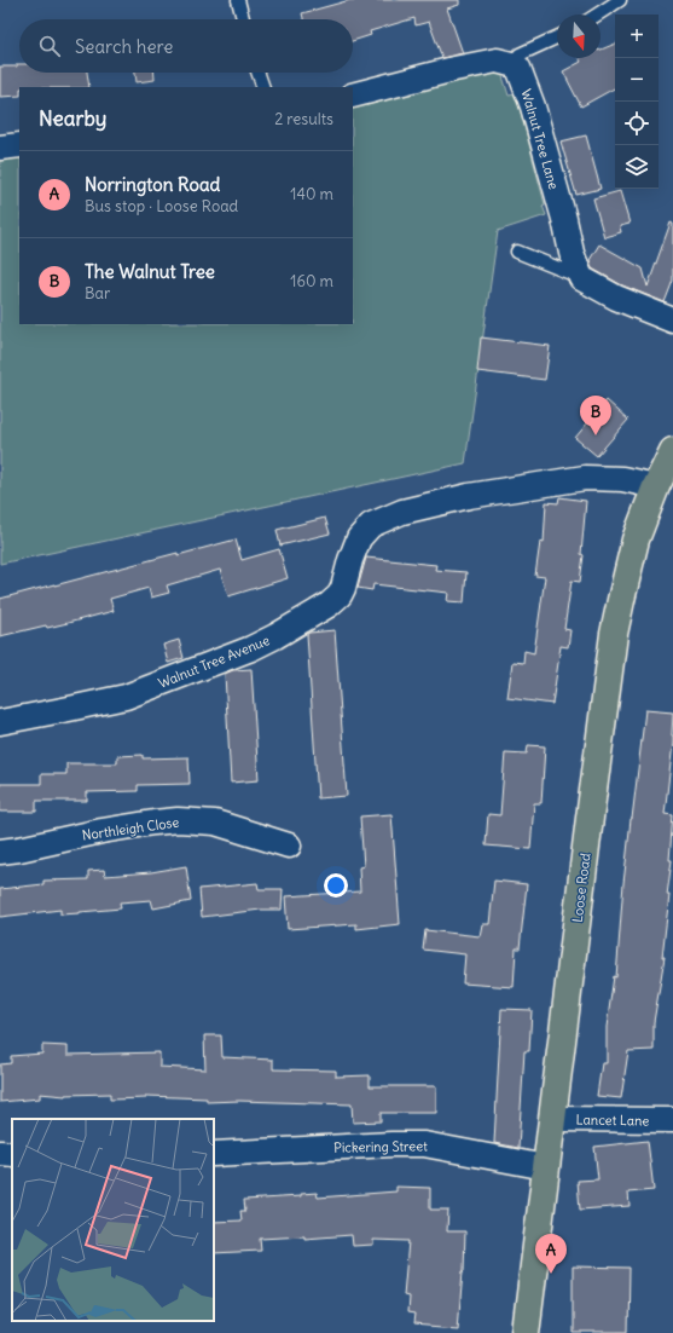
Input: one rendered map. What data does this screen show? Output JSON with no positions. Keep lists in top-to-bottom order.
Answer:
{
  "streets": {
    "highway": ["Loose Road"],
    "street": [
      "Walnut Tree Lane",
      "Walnut Tree Avenue",
      "Northleigh Close",
      "Lancet Lane",
      "Pickering Street"
    ]
  },
  "crossings": [
    ["Walnut Tree Avenue", "Loose Road"],
    ["Loose Road", "Lancet Lane"],
    ["Loose Road", "Pickering Street"]
  ],
  "north": "bottom",
  "page": {
    "map_buttons": ["+", "−"],
    "search": "Search here",
    "heading": ["Nearby", "2 results"],
    "list": [
      {
        "mark": "A",
        "name": "Norrington Road",
        "note": "Bus stop · Loose Road",
        "value": "140 m"
      },
      {
        "mark": "B",
        "name": "The Walnut Tree",
        "note": "Bar",
        "value": "160 m"
      }
    ],
    "pins": ["B", "A"]
  }
}
